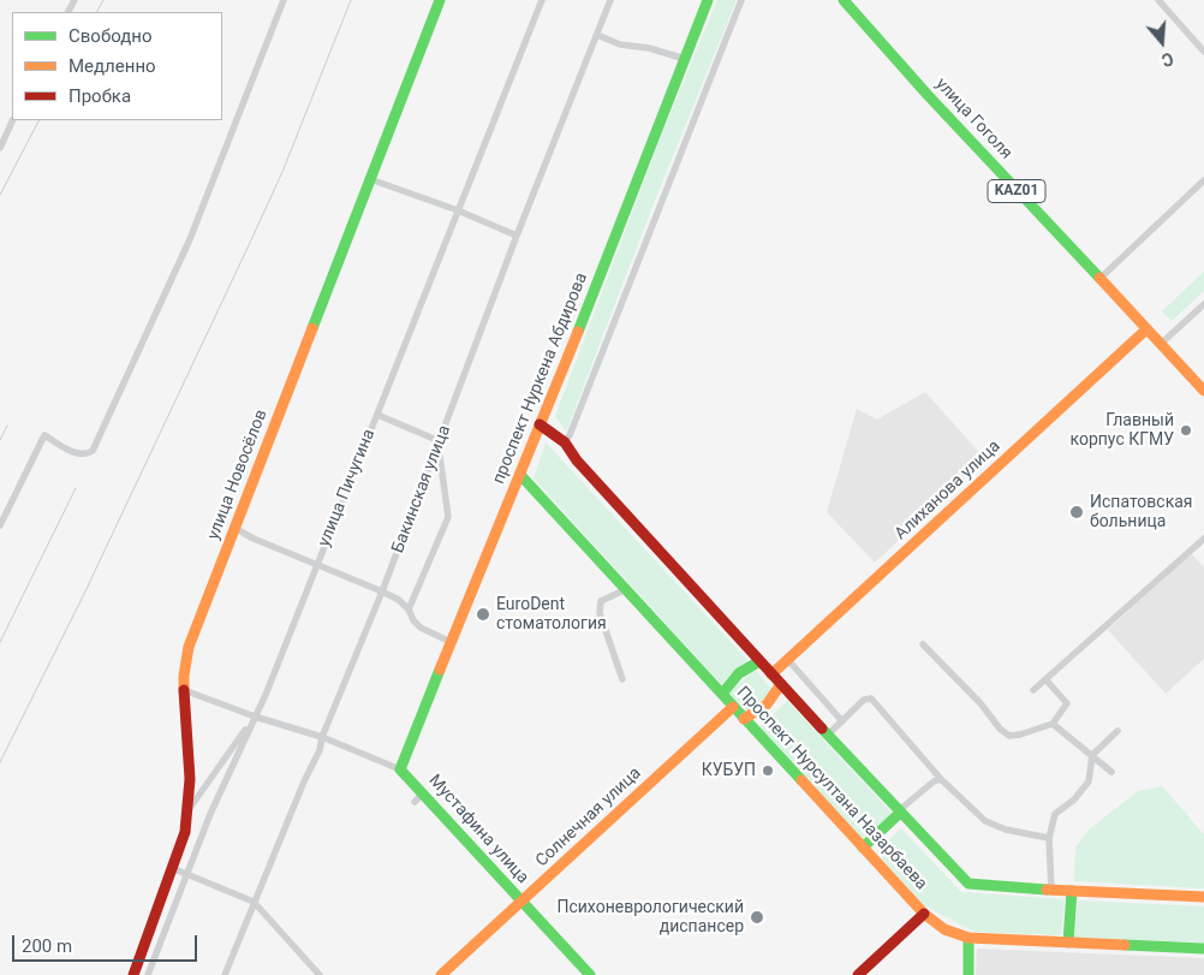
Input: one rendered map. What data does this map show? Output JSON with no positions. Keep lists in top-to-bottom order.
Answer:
{
  "streets": {
    "main road": [
      "улица Гоголя",
      "KАZ01",
      "проспект Нуркена Абдирова",
      "улица Новосёлов",
      "Алиханова улица",
      "Проспект Нурсултана Назарбаева",
      "Солнечная улица",
      "Мустафина улица"
    ],
    "street": ["улица Пичугина", "Бакинская улица"]
  },
  "crossings": [
    ["улица Гоголя", "Алиханова улица"],
    ["проспект Нуркена Абдирова", "Проспект Нурсултана Назарбаева"],
    ["проспект Нуркена Абдирова", "Мустафина улица"],
    ["улица Новосёлов", "Мустафина улица"],
    ["улица Пичугина", "Мустафина улица"],
    ["Бакинская улица", "Мустафина улица"],
    ["Алиханова улица", "Проспект Нурсултана Назарбаева"],
    ["Проспект Нурсултана Назарбаева", "Солнечная улица"],
    ["Солнечная улица", "Мустафина улица"]
  ],
  "places": [
    "Главный корпус КГМУ",
    "Испатовская больница",
    "EuroDent стоматология",
    "КУБУП",
    "Психоневрологический диспансер"
  ],
  "legend": ["Свободно", "Медленно", "Пробка"],
  "scale_bar": "200 m",
  "north": "bottom"
}
